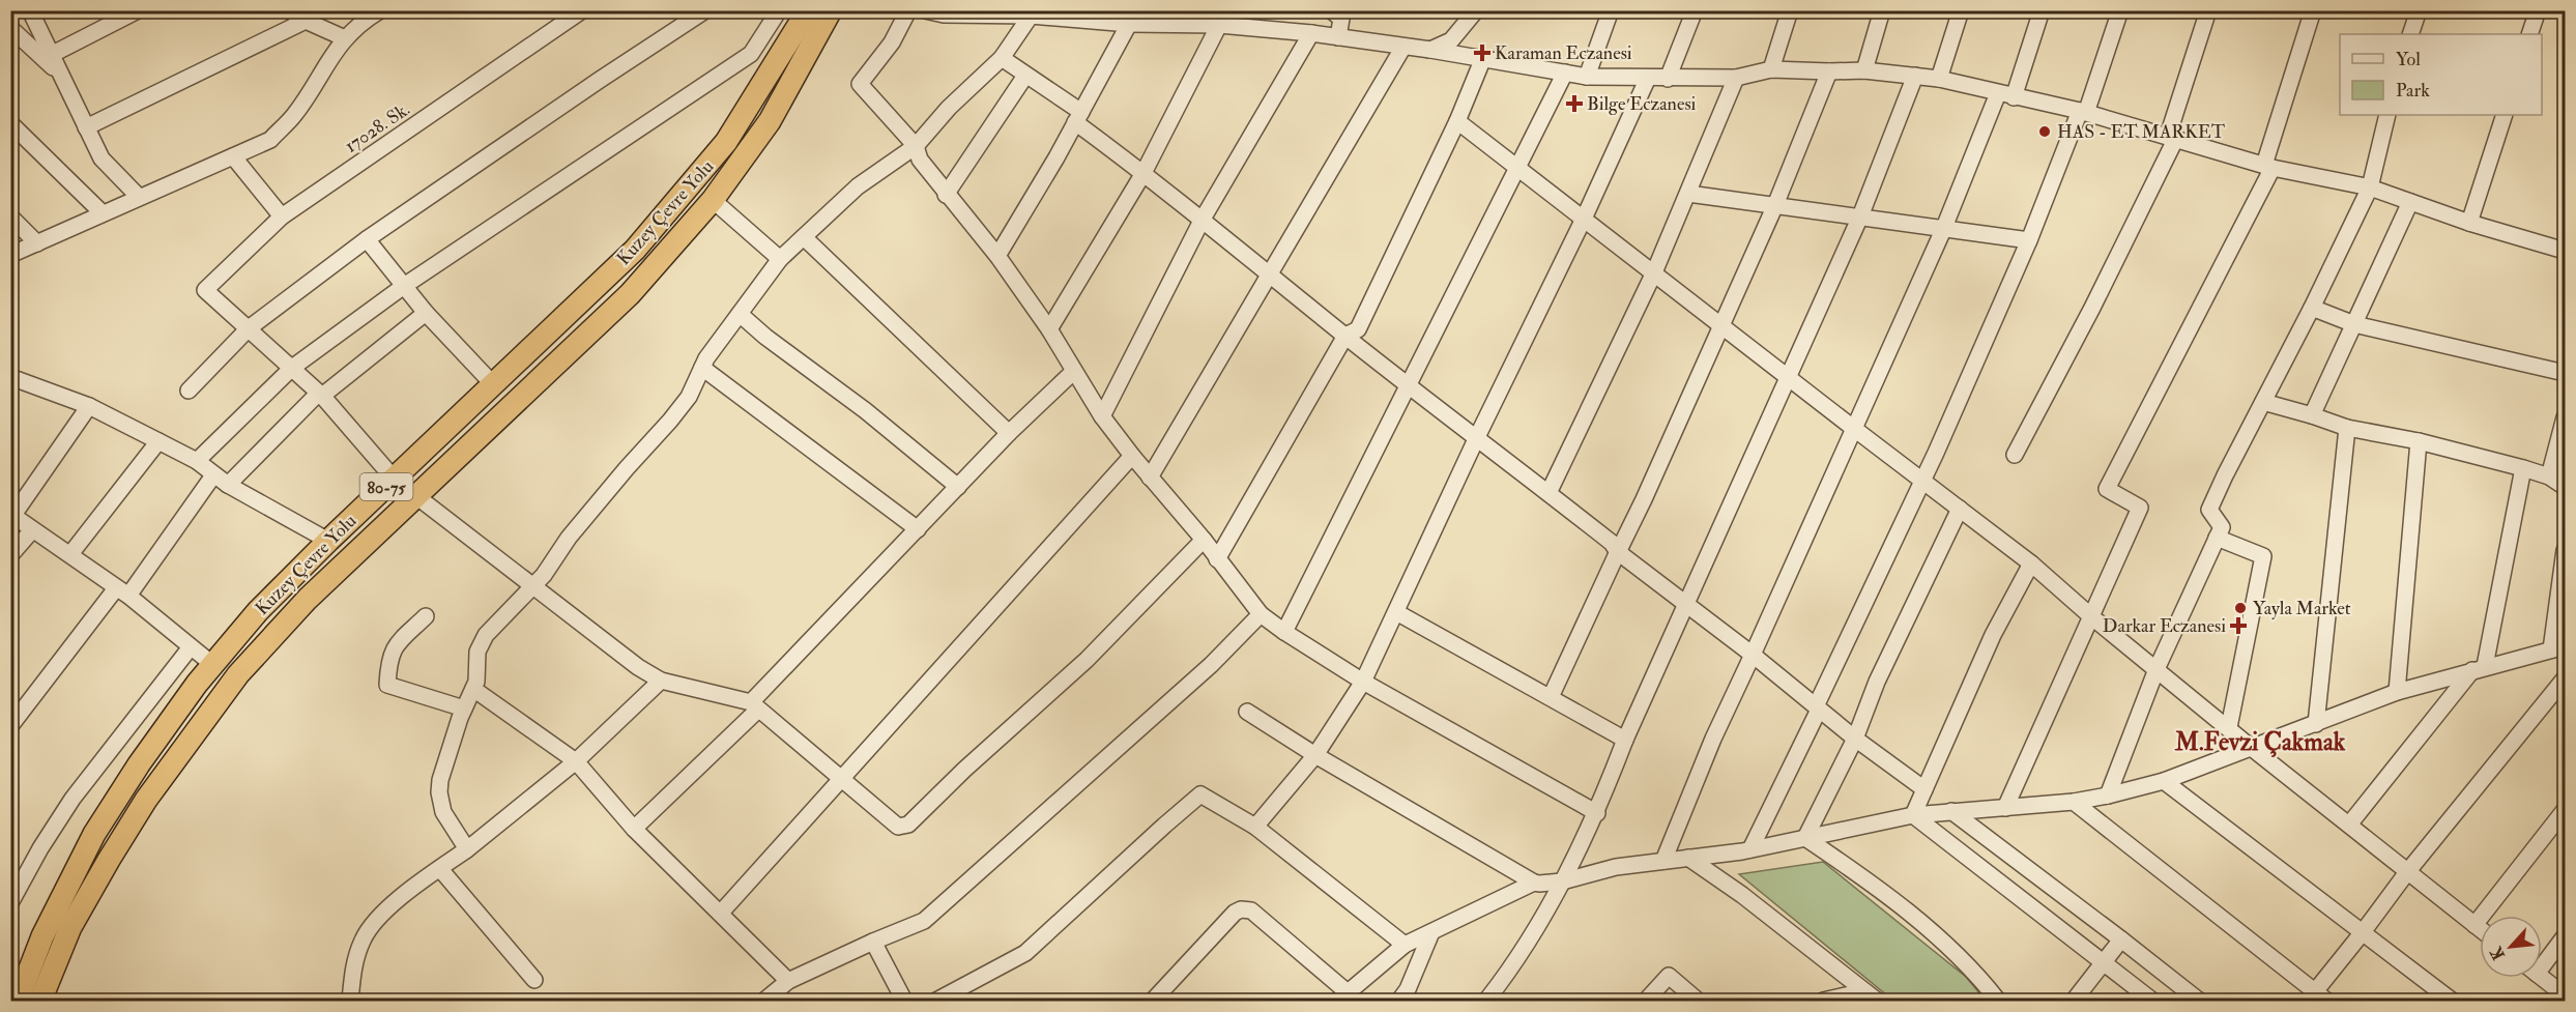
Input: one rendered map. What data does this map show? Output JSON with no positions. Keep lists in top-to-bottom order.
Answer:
{
  "streets": {
    "highway": ["Kuzey Çevre Yolu", "80-75"],
    "street": ["17028. Sk."]
  },
  "districts": ["M.Fevzi Çakmak"],
  "places": {
    "health": ["Karaman Eczanesi", "Bilge Eczanesi", "Darkar Eczanesi"],
    "other": ["HAS - ET MARKET", "Yayla Market"]
  },
  "legend": ["Yol", "Park"],
  "north": "bottom left"
}
